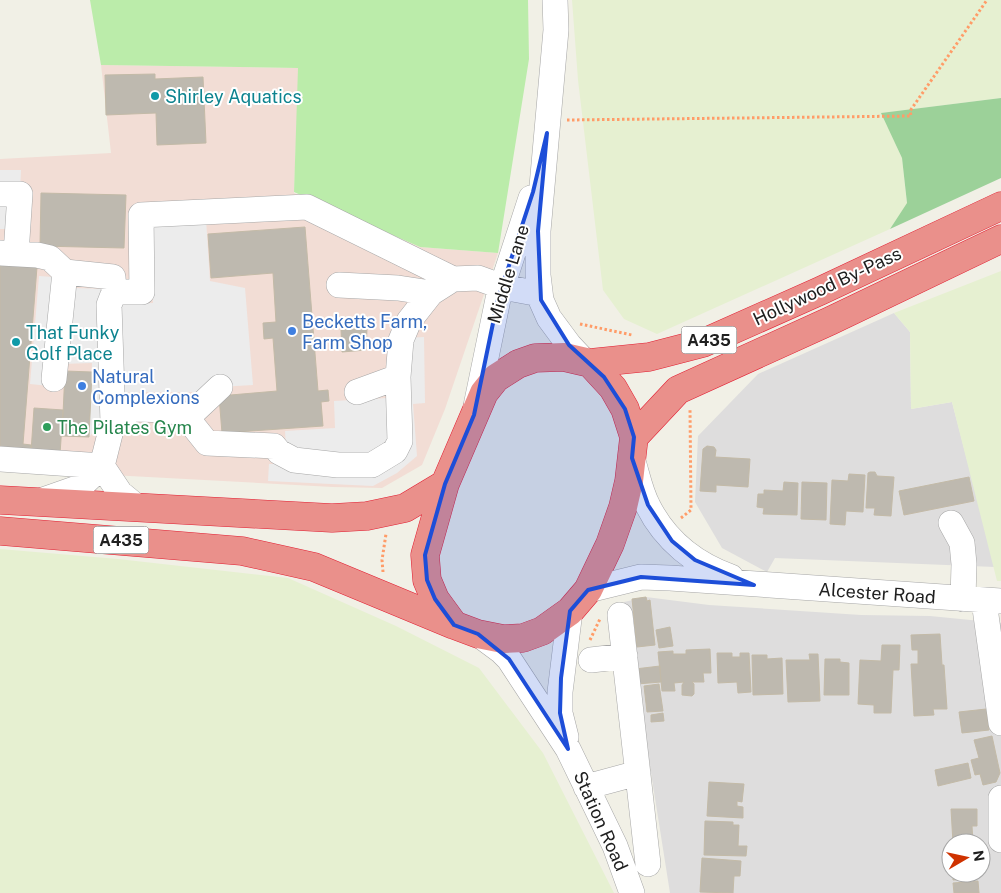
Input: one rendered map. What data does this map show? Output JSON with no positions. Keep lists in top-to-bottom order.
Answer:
{
  "streets": {
    "highway": ["Hollywood By-Pass", "A435"],
    "street": ["Middle Lane", "Alcester Road", "Station Road"]
  },
  "crossings": [
    ["Middle Lane", "Hollywood By-Pass"],
    ["Hollywood By-Pass", "A435"],
    ["Hollywood By-Pass", "Alcester Road"],
    ["Hollywood By-Pass", "Station Road"],
    ["A435", "Station Road"]
  ],
  "places": [
    "Shirley Aquatics",
    "Becketts Farm, Farm Shop",
    "That Funky Golf Place",
    "Natural Complexions",
    "The Pilates Gym"
  ],
  "north": "right"
}
